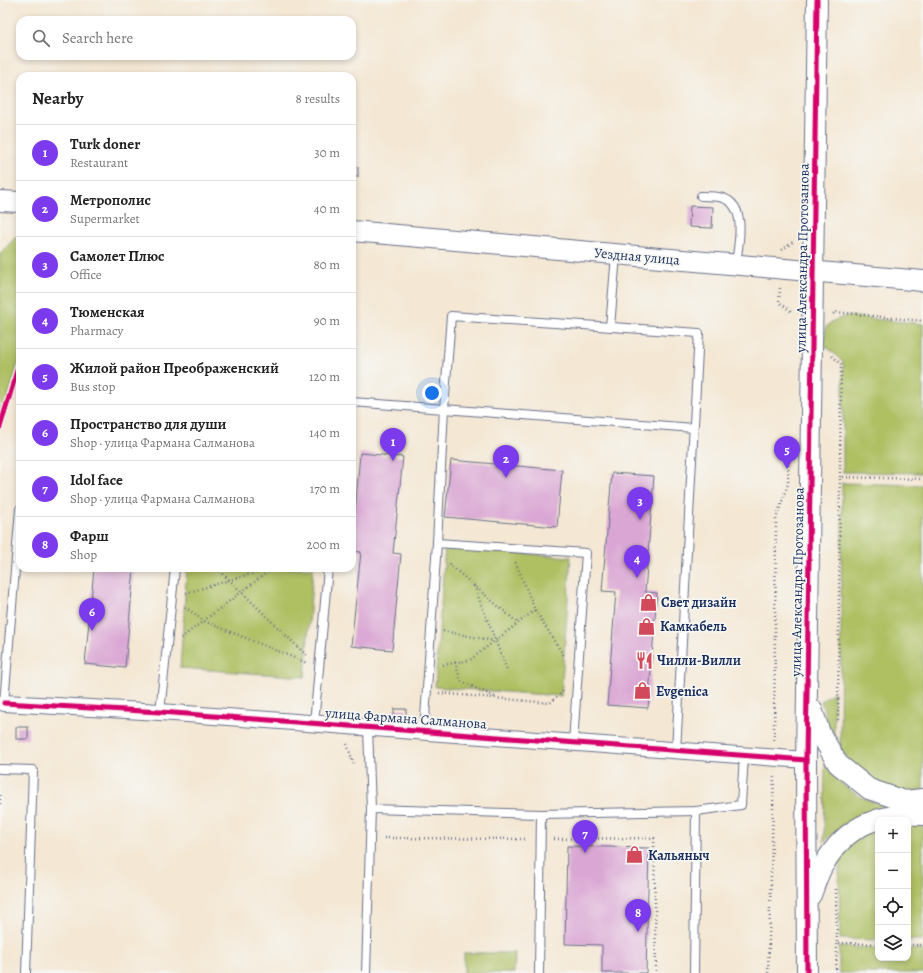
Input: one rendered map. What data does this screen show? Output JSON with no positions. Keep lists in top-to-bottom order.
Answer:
{
  "streets": {
    "street": ["Уездная улица", "улица Александра Протозанова", "улица Фармана Салманова"]
  },
  "crossings": [
    ["Уездная улица", "улица Александра Протозанова"],
    ["улица Александра Протозанова", "улица Фармана Салманова"]
  ],
  "places": {
    "shop": [
      "Свет дизайн",
      "Камкабель",
      "Evgenica",
      "Кальяныч"
    ],
    "restaurant": ["Чилли-Вилли"]
  },
  "page": {
    "search": "Search here",
    "heading": ["Nearby", "8 results"],
    "list": [
      {
        "mark": "1",
        "name": "Turk doner",
        "note": "Restaurant",
        "value": "30 m"
      },
      {
        "mark": "2",
        "name": "Метрополис",
        "note": "Supermarket",
        "value": "40 m"
      },
      {
        "mark": "3",
        "name": "Самолет Плюс",
        "note": "Office",
        "value": "80 m"
      },
      {
        "mark": "4",
        "name": "Тюменская",
        "note": "Pharmacy",
        "value": "90 m"
      },
      {
        "mark": "5",
        "name": "Жилой район Преображенский",
        "note": "Bus stop",
        "value": "120 m"
      },
      {
        "mark": "6",
        "name": "Пространство для души",
        "note": "Shop · улица Фармана Салманова",
        "value": "140 m"
      },
      {
        "mark": "7",
        "name": "Idol face",
        "note": "Shop · улица Фармана Салманова",
        "value": "170 m"
      },
      {
        "mark": "8",
        "name": "Фарш",
        "note": "Shop",
        "value": "200 m"
      }
    ],
    "pins": [
      "1",
      "5",
      "2",
      "3",
      "4",
      "6",
      "7",
      "8"
    ],
    "map_buttons": ["+", "−"]
  }
}
